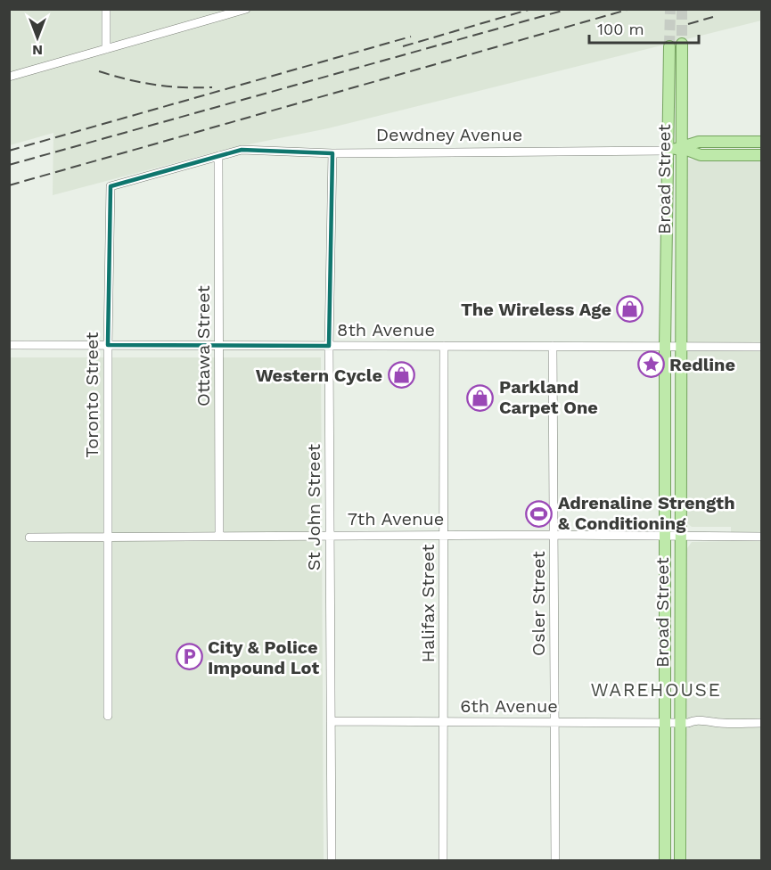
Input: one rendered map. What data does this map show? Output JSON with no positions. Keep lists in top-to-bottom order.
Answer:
{
  "streets": {
    "main road": ["Dewdney Avenue", "Broad Street"],
    "street": [
      "8th Avenue",
      "Ottawa Street",
      "Toronto Street",
      "St John Street",
      "7th Avenue",
      "Halifax Street",
      "Osler Street",
      "6th Avenue"
    ]
  },
  "crossings": [
    ["Dewdney Avenue", "Broad Street"],
    ["Dewdney Avenue", "Ottawa Street"],
    ["Dewdney Avenue", "Toronto Street"],
    ["Dewdney Avenue", "St John Street"],
    ["Broad Street", "8th Avenue"],
    ["Broad Street", "7th Avenue"],
    ["Broad Street", "6th Avenue"],
    ["8th Avenue", "Ottawa Street"],
    ["8th Avenue", "Toronto Street"],
    ["8th Avenue", "St John Street"],
    ["8th Avenue", "Halifax Street"],
    ["8th Avenue", "Osler Street"],
    ["Ottawa Street", "Toronto Street"],
    ["Ottawa Street", "7th Avenue"],
    ["Toronto Street", "7th Avenue"],
    ["St John Street", "7th Avenue"],
    ["St John Street", "6th Avenue"],
    ["7th Avenue", "Halifax Street"],
    ["7th Avenue", "Osler Street"],
    ["Halifax Street", "6th Avenue"],
    ["Osler Street", "6th Avenue"]
  ],
  "districts": ["WAREHOUSE"],
  "places": {
    "shop": ["The Wireless Age", "Western Cycle", "Parkland Carpet One"],
    "place": ["Redline"],
    "sports": ["Adrenaline Strength & Conditioning"],
    "parking": ["City & Police Impound Lot"]
  },
  "scale_bar": "100 m",
  "north": "bottom"
}
